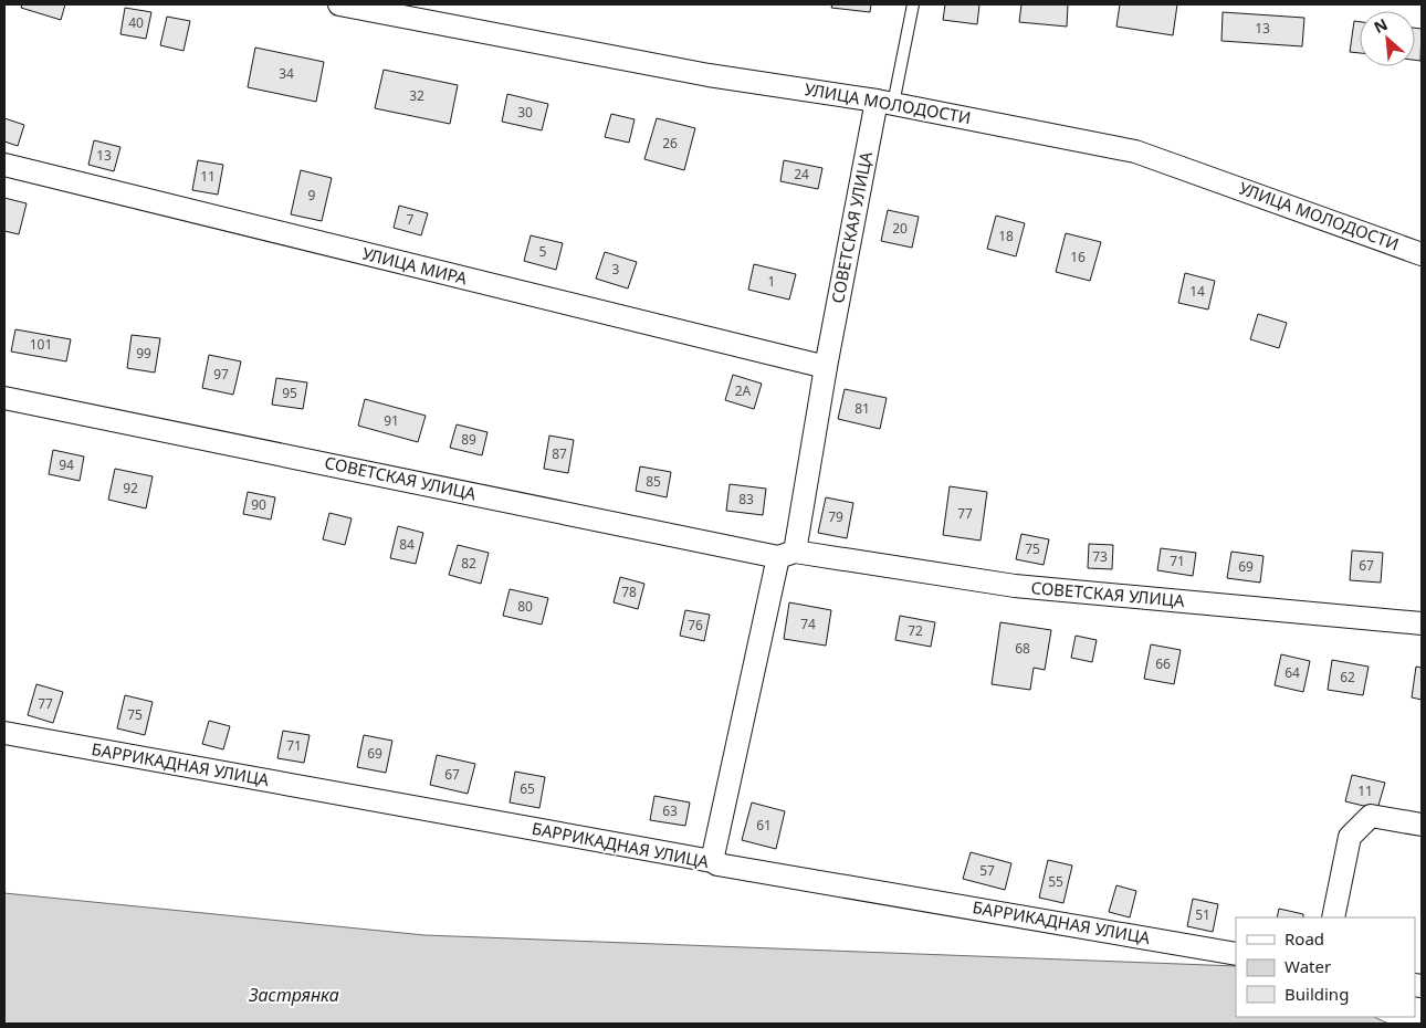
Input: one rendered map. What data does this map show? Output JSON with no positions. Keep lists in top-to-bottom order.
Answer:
{
  "streets": {
    "street": [
      "УЛИЦА МОЛОДОСТИ",
      "СОВЕТСКАЯ УЛИЦА",
      "УЛИЦА МИРА",
      "БАРРИКАДНАЯ УЛИЦА"
    ]
  },
  "crossings": [
    ["УЛИЦА МОЛОДОСТИ", "СОВЕТСКАЯ УЛИЦА"],
    ["СОВЕТСКАЯ УЛИЦА", "УЛИЦА МИРА"]
  ],
  "water": ["Застрянка"],
  "house_numbers": [
    "40",
    "13",
    "34",
    "32",
    "30",
    "26",
    "13",
    "24",
    "11",
    "9",
    "7",
    "20",
    "18",
    "5",
    "16",
    "3",
    "1",
    "14",
    "101",
    "99",
    "97",
    "2А",
    "95",
    "81",
    "91",
    "89",
    "87",
    "94",
    "85",
    "92",
    "83",
    "90",
    "77",
    "79",
    "84",
    "75",
    "73",
    "71",
    "82",
    "67",
    "69",
    "78",
    "80",
    "74",
    "76",
    "72",
    "68",
    "66",
    "64",
    "62",
    "77",
    "75",
    "71",
    "69",
    "67",
    "65",
    "11",
    "63",
    "61",
    "57",
    "55",
    "51"
  ],
  "legend": ["Road", "Water", "Building"],
  "north": "top left"
}
